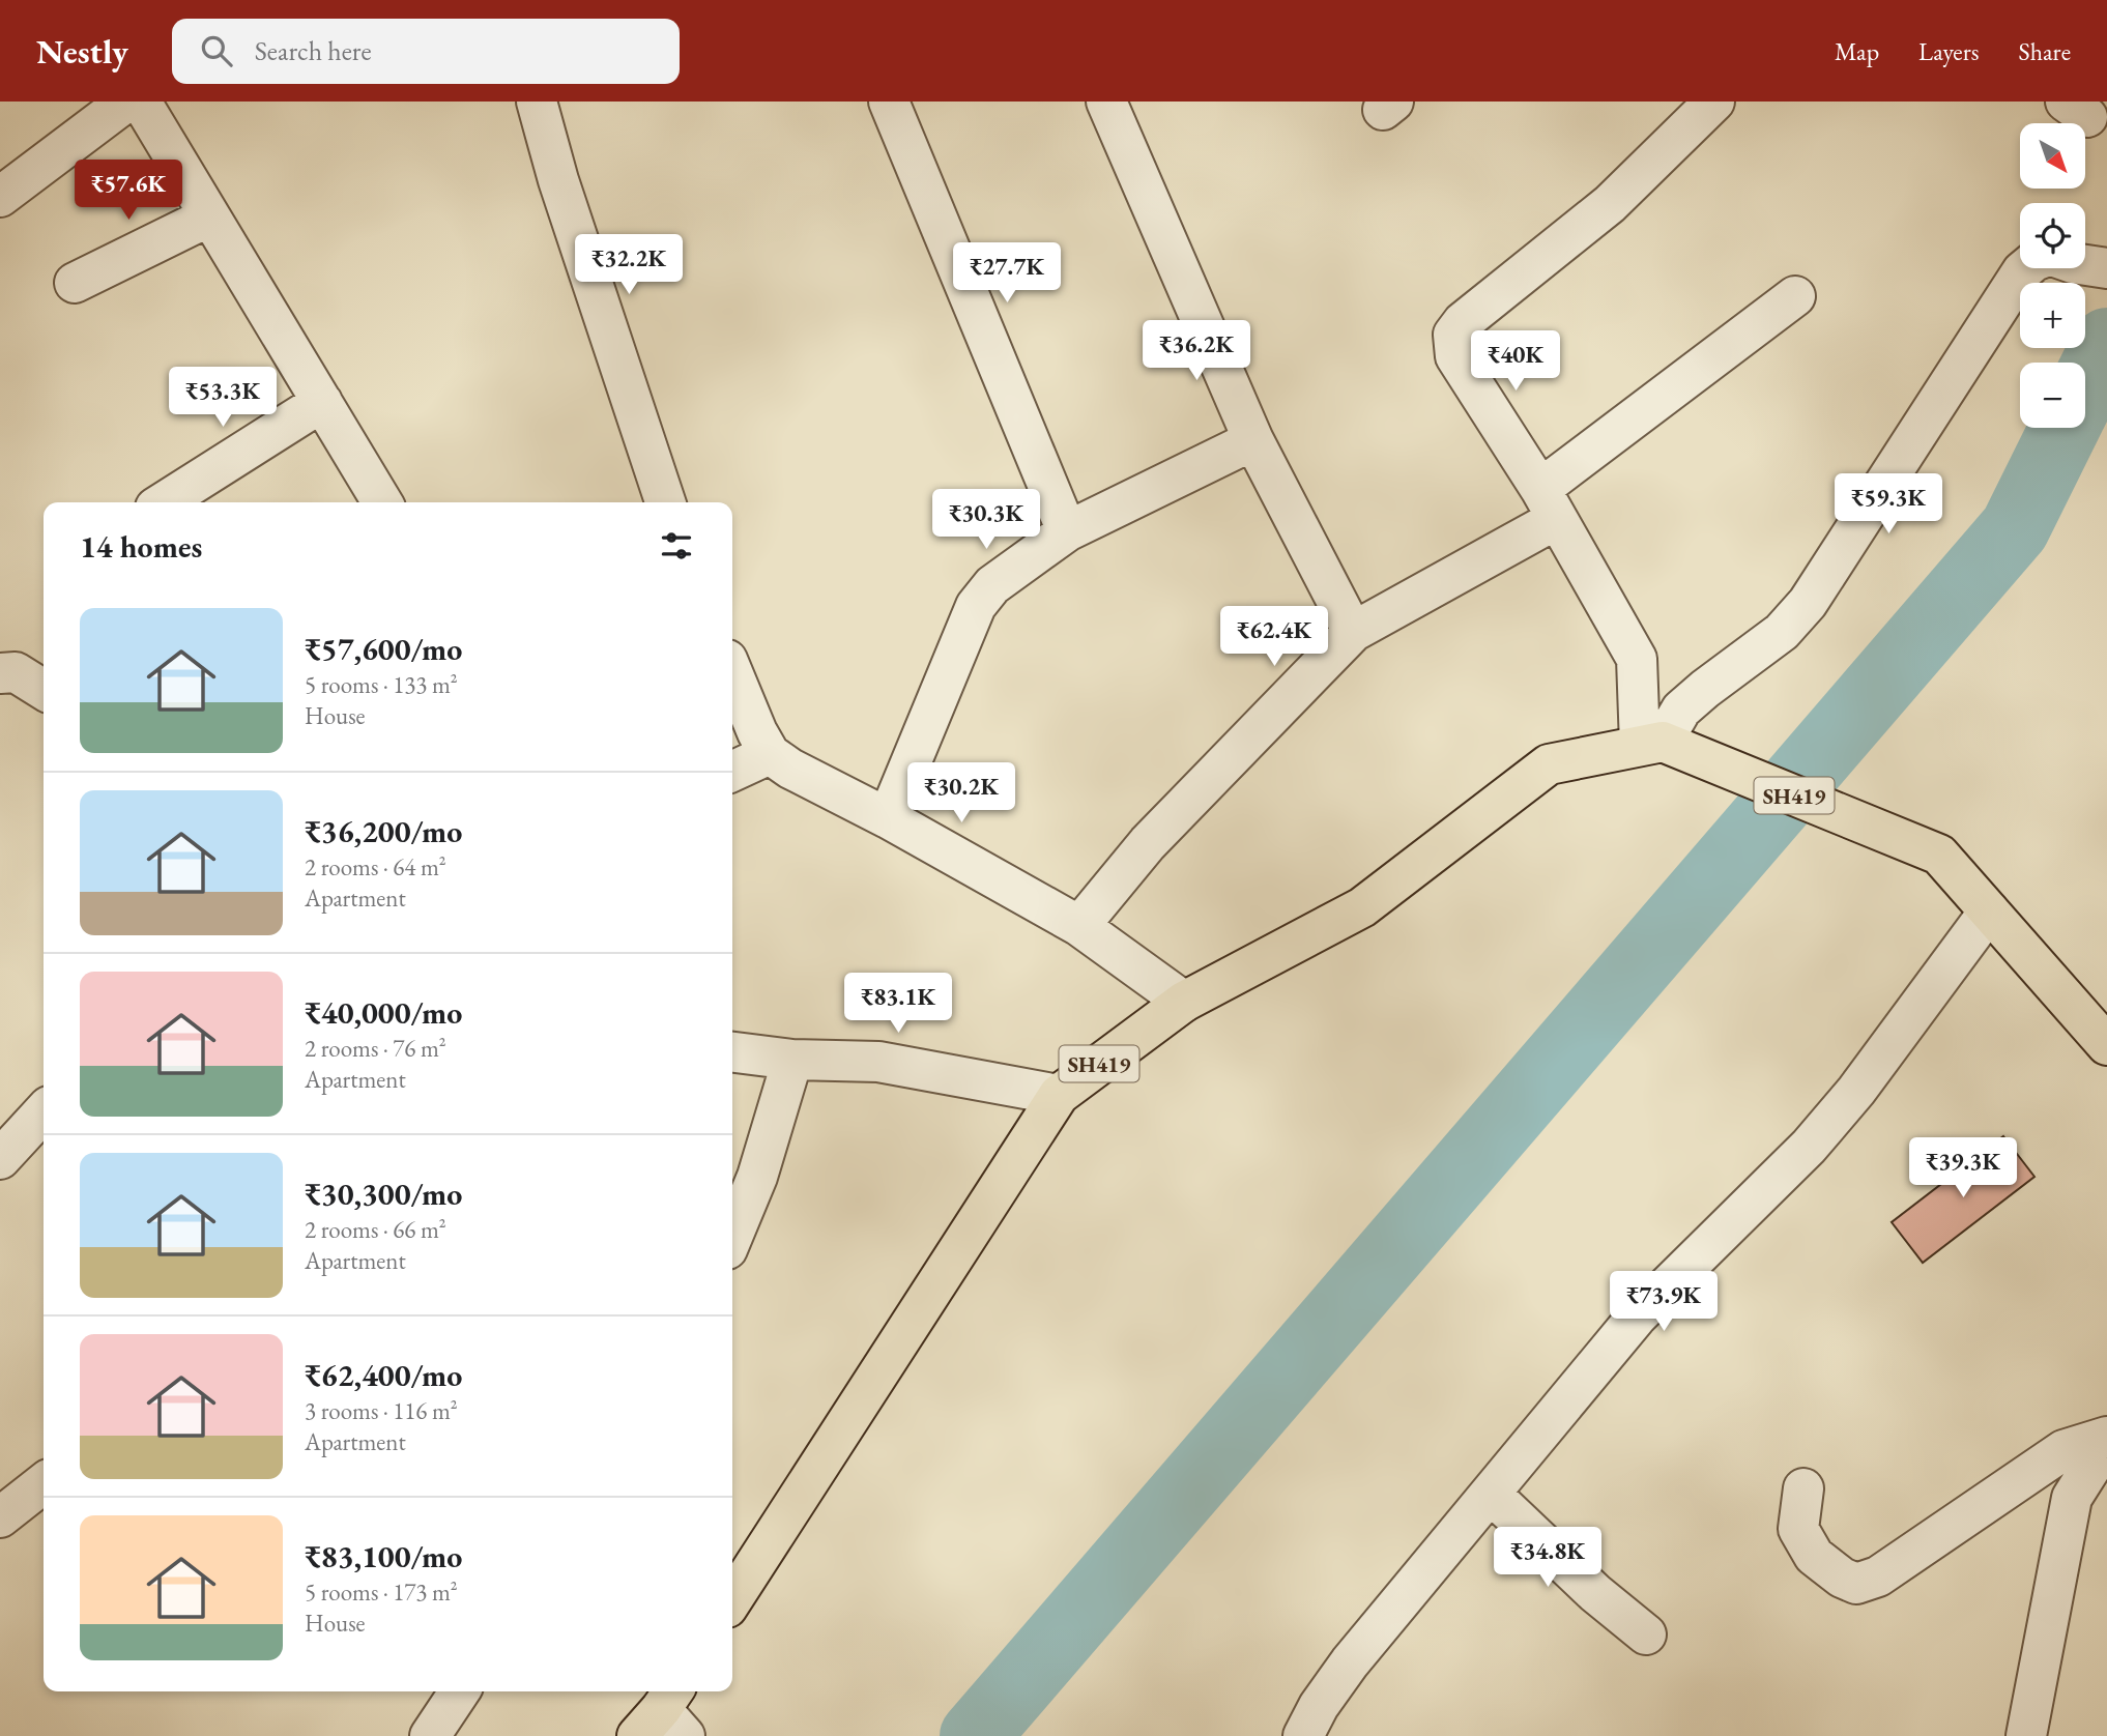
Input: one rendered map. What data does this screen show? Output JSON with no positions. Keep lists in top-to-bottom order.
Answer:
{
  "streets": {
    "main road": ["SH419"]
  },
  "north": "bottom right",
  "page": {
    "header": "Nestly",
    "search": "Search here",
    "nav": ["Map", "Layers", "Share"],
    "map_buttons": ["+", "−"],
    "price": [
      "₹57.6K",
      "₹32.2K",
      "₹27.7K",
      "₹36.2K",
      "₹40K",
      "₹53.3K",
      "₹59.3K",
      "₹30.3K",
      "₹62.4K",
      "₹30.2K",
      "₹83.1K",
      "₹39.3K",
      "₹73.9K",
      "₹34.8K"
    ],
    "heading": "14 homes",
    "list": [
      {
        "name": "₹57,600/mo",
        "note": "5 rooms · 133 m² · House"
      },
      {
        "name": "₹36,200/mo",
        "note": "2 rooms · 64 m² · Apartment"
      },
      {
        "name": "₹40,000/mo",
        "note": "2 rooms · 76 m² · Apartment"
      },
      {
        "name": "₹30,300/mo",
        "note": "2 rooms · 66 m² · Apartment"
      },
      {
        "name": "₹62,400/mo",
        "note": "3 rooms · 116 m² · Apartment"
      },
      {
        "name": "₹83,100/mo",
        "note": "5 rooms · 173 m² · House"
      }
    ]
  }
}
